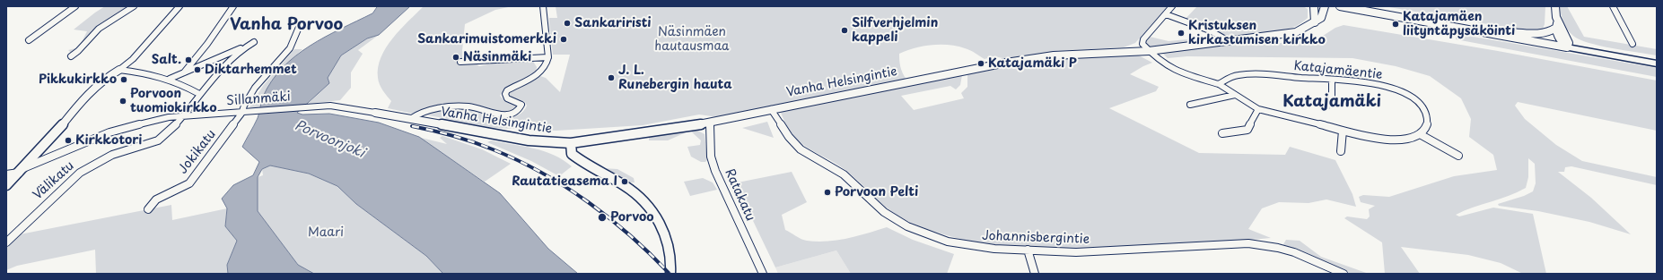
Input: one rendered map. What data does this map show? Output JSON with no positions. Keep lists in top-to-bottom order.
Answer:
{
  "streets": {
    "street": [
      "Katajamäentie",
      "Vanha Helsingintie",
      "Sillanmäki",
      "Jokikatu",
      "Välikatu",
      "Ratakatu",
      "Johannisbergintie"
    ]
  },
  "crossings": [
    ["Vanha Helsingintie", "Sillanmäki"],
    ["Vanha Helsingintie", "Ratakatu"],
    ["Vanha Helsingintie", "Johannisbergintie"],
    ["Sillanmäki", "Jokikatu"],
    ["Sillanmäki", "Välikatu"]
  ],
  "districts": ["Vanha Porvoo", "Katajamäki"],
  "water": ["Porvoonjoki"],
  "parks": ["Näsinmäen hautausmaa", "Maari"],
  "places": [
    "Sankariristi",
    "Katajamäen liityntäpysäköinti",
    "Silfverhjelmin kappeli",
    "Kristuksen kirkastumisen kirkko",
    "Sankarimuistomerkki",
    "Näsinmäki",
    "Salt.",
    "Katajamäki P",
    "Diktarhemmet",
    "J. L. Runebergin hauta",
    "Pikkukirkko",
    "Porvoon tuomiokirkko",
    "Kirkkotori",
    "Rautatieasema I",
    "Porvoon Pelti",
    "Porvoo"
  ]
}
